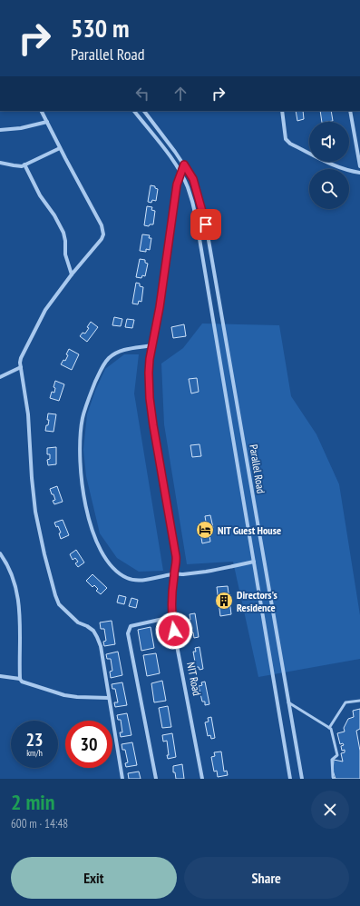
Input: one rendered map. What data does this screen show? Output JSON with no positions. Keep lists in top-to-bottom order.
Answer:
{
  "streets": {
    "street": ["Parallel Road", "NIT Road"]
  },
  "crossings": [
    ["Parallel Road", "NIT Road"]
  ],
  "places": {
    "hotel": ["NIT Guest House"],
    "building": ["Directors's Residence"]
  },
  "page": {
    "turn": ["530 m", "Parallel Road"],
    "speed": "23 km/h",
    "limit": "30",
    "heading": ["2 min", "600 m · 14:48"],
    "buttons": ["Exit", "Share"]
  }
}
